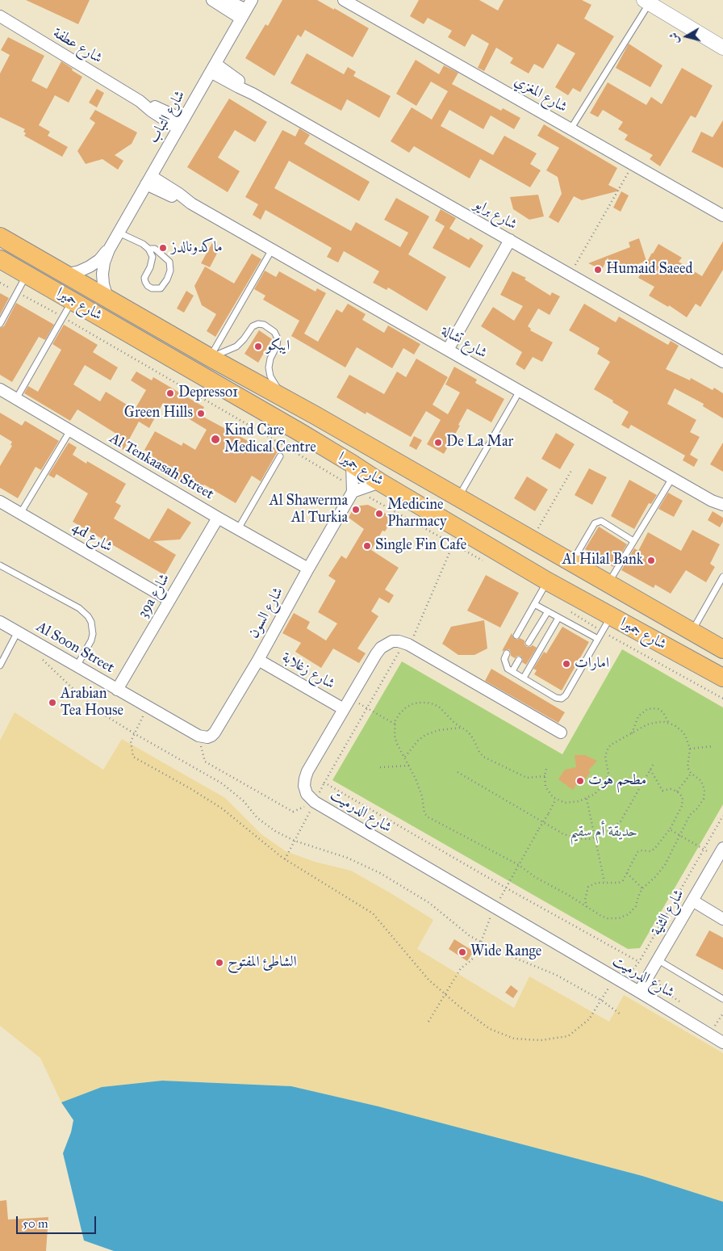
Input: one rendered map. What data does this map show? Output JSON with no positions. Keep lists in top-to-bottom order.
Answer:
{
  "streets": {
    "main road": ["شارع جميرا"],
    "street": [
      "شارع عطفة",
      "شارع المغزي",
      "شارع التباب",
      "شارع برايو",
      "شارع تشالة",
      "Al Tenkaasah Street",
      "4d شارع",
      "39a شارع",
      "شارع السون",
      "Al Soon Street",
      "شارع زغلابة",
      "شارع الدرميت",
      "شارع الثنية"
    ]
  },
  "crossings": [
    ["شارع عطفة", "شارع التباب"],
    ["شارع التباب", "شارع برايو"],
    ["شارع التباب", "شارع جميرا"],
    ["شارع التباب", "شارع تشالة"],
    ["Al Tenkaasah Street", "39a شارع"],
    ["Al Tenkaasah Street", "شارع السون"],
    ["4d شارع", "39a شارع"],
    ["39a شارع", "Al Soon Street"],
    ["شارع السون", "Al Soon Street"],
    ["شارع السون", "شارع زغلابة"],
    ["شارع زغلابة", "شارع الدرميت"],
    ["شارع الدرميت", "شارع الثنية"]
  ],
  "parks": ["حديقة أم سقيم"],
  "places": [
    "ماكدونالدز",
    "Humaid Saeed",
    "ايبكو",
    "Depresso1",
    "Green Hills",
    "Kind Care Medical Centre",
    "De La Mar",
    "Al Shawerma Al Turkia",
    "Medicine Pharmacy",
    "Single Fin Cafe",
    "Al Hilal Bank",
    "امارات",
    "Arabian Tea House",
    "مطحم هوت",
    "Wide Range",
    "الشاطئ المفتوح"
  ],
  "scale_bar": "50 m",
  "north": "left"
}
